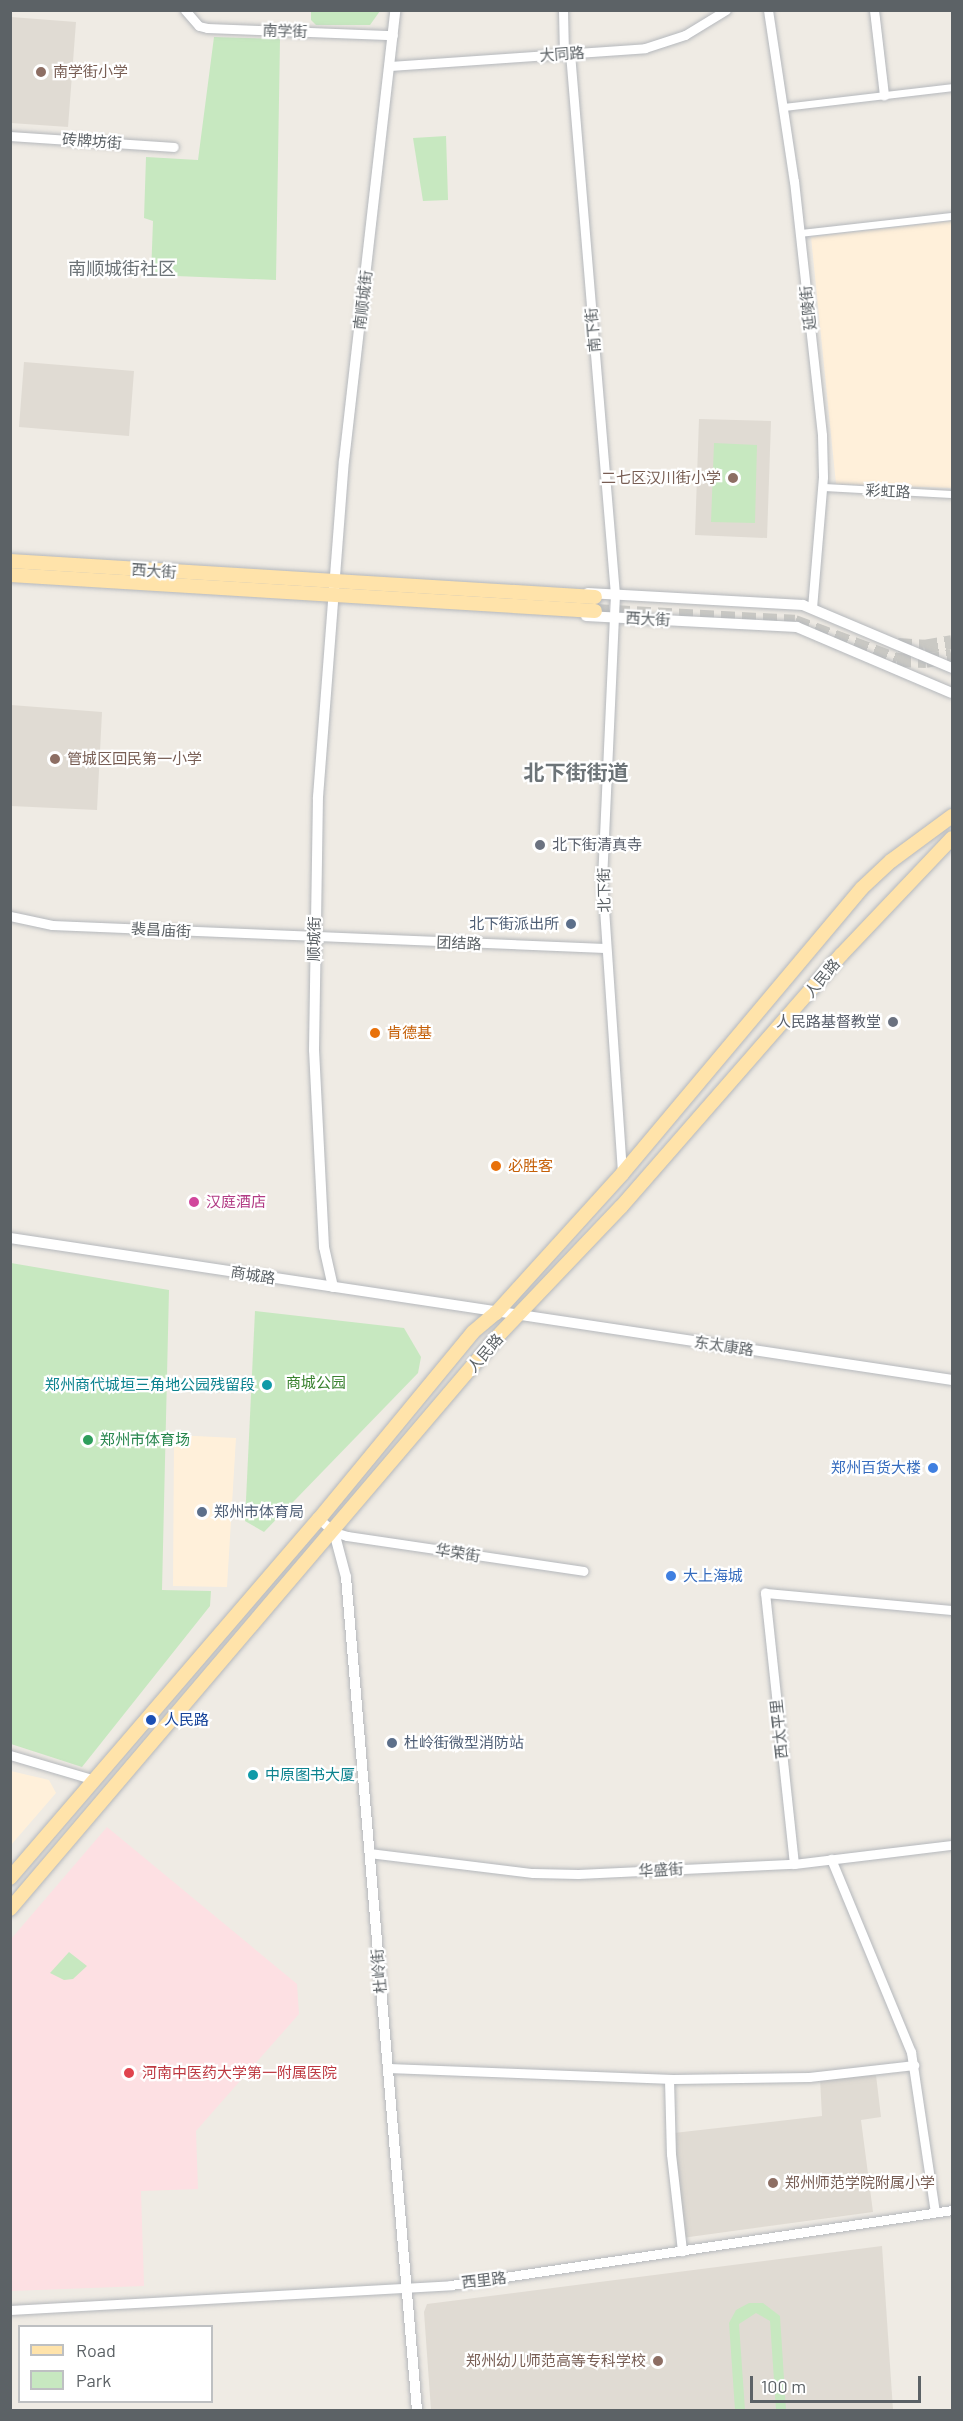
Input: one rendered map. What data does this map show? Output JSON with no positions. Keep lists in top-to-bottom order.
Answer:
{
  "streets": {
    "main road": ["西大街", "人民路"],
    "street": [
      "南学街",
      "大同路",
      "砖牌坊街",
      "南顺城街",
      "延陵街",
      "南下街",
      "彩虹路",
      "北下街",
      "裴昌庙街",
      "顺城街",
      "团结路",
      "商城路",
      "东太康路",
      "华荣街",
      "西太平里",
      "华盛街",
      "杜岭街",
      "西里路"
    ]
  },
  "crossings": [
    ["南学街", "南顺城街"],
    ["大同路", "南顺城街"],
    ["大同路", "南下街"],
    ["南顺城街", "西大街"],
    ["南顺城街", "顺城街"],
    ["延陵街", "彩虹路"],
    ["延陵街", "西大街"],
    ["南下街", "西大街"],
    ["南下街", "北下街"],
    ["西大街", "北下街"],
    ["西大街", "顺城街"],
    ["北下街", "团结路"],
    ["北下街", "人民路"],
    ["裴昌庙街", "顺城街"],
    ["裴昌庙街", "团结路"],
    ["顺城街", "团结路"],
    ["顺城街", "商城路"],
    ["人民路", "商城路"],
    ["人民路", "东太康路"],
    ["人民路", "华荣街"],
    ["人民路", "杜岭街"],
    ["商城路", "东太康路"],
    ["华荣街", "杜岭街"],
    ["西太平里", "华盛街"],
    ["华盛街", "杜岭街"],
    ["杜岭街", "西里路"]
  ],
  "districts": ["南顺城街社区", "北下街街道"],
  "parks": ["商城公园"],
  "places": [
    "南学街小学",
    "二七区汉川街小学",
    "管城区回民第一小学",
    "北下街清真寺",
    "北下街派出所",
    "人民路基督教堂",
    "肯德基",
    "必胜客",
    "汉庭酒店",
    "郑州商代城垣三角地公园残留段",
    "郑州市体育场",
    "郑州百货大楼",
    "郑州市体育局",
    "大上海城",
    "人民路",
    "杜岭街微型消防站",
    "中原图书大厦",
    "河南中医药大学第一附属医院",
    "郑州师范学院附属小学",
    "郑州幼儿师范高等专科学校"
  ],
  "legend": ["Road", "Park"],
  "scale_bar": "100 m"
}
